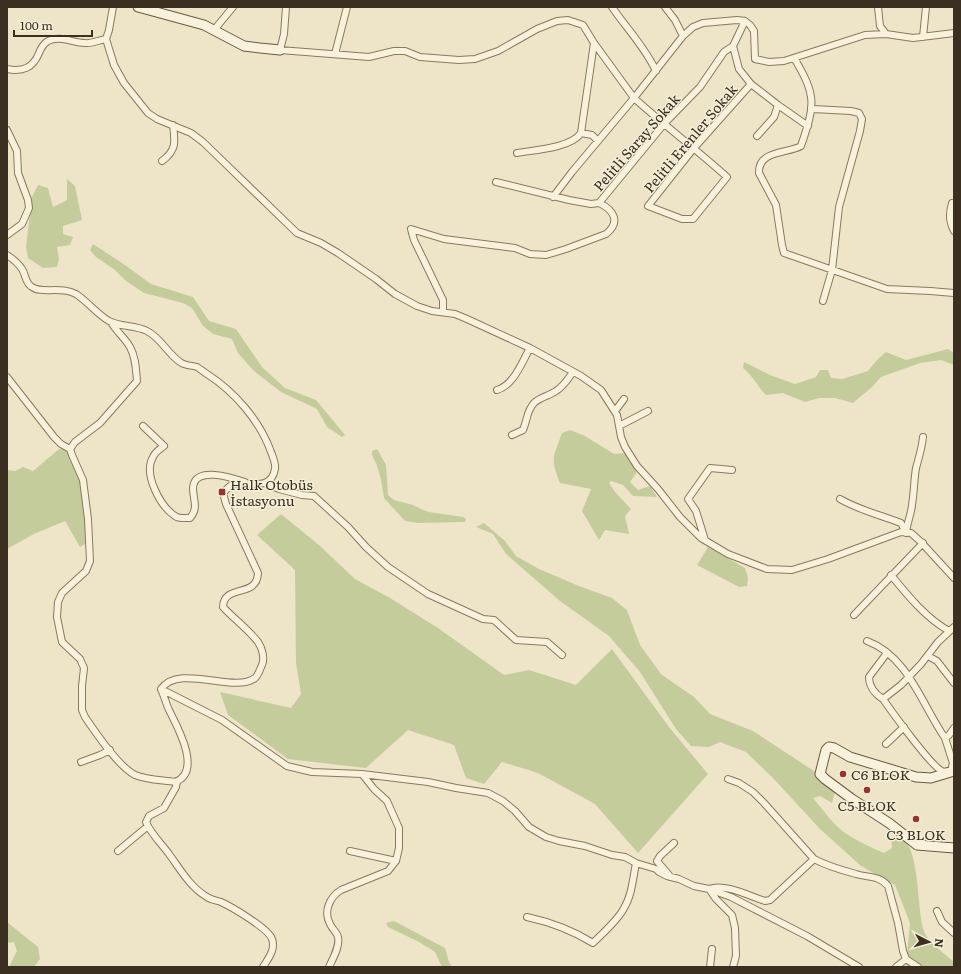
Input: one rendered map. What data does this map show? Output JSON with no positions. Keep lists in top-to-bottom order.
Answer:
{
  "streets": {
    "street": ["Pelitli Erenler Sokak", "Pelitli Saray Sokak"]
  },
  "places": {
    "transit": ["Halk Otobüs İstasyonu"],
    "other": ["C6 BLOK", "C5 BLOK", "C3 BLOK"]
  },
  "scale_bar": "100 m",
  "north": "right"
}
